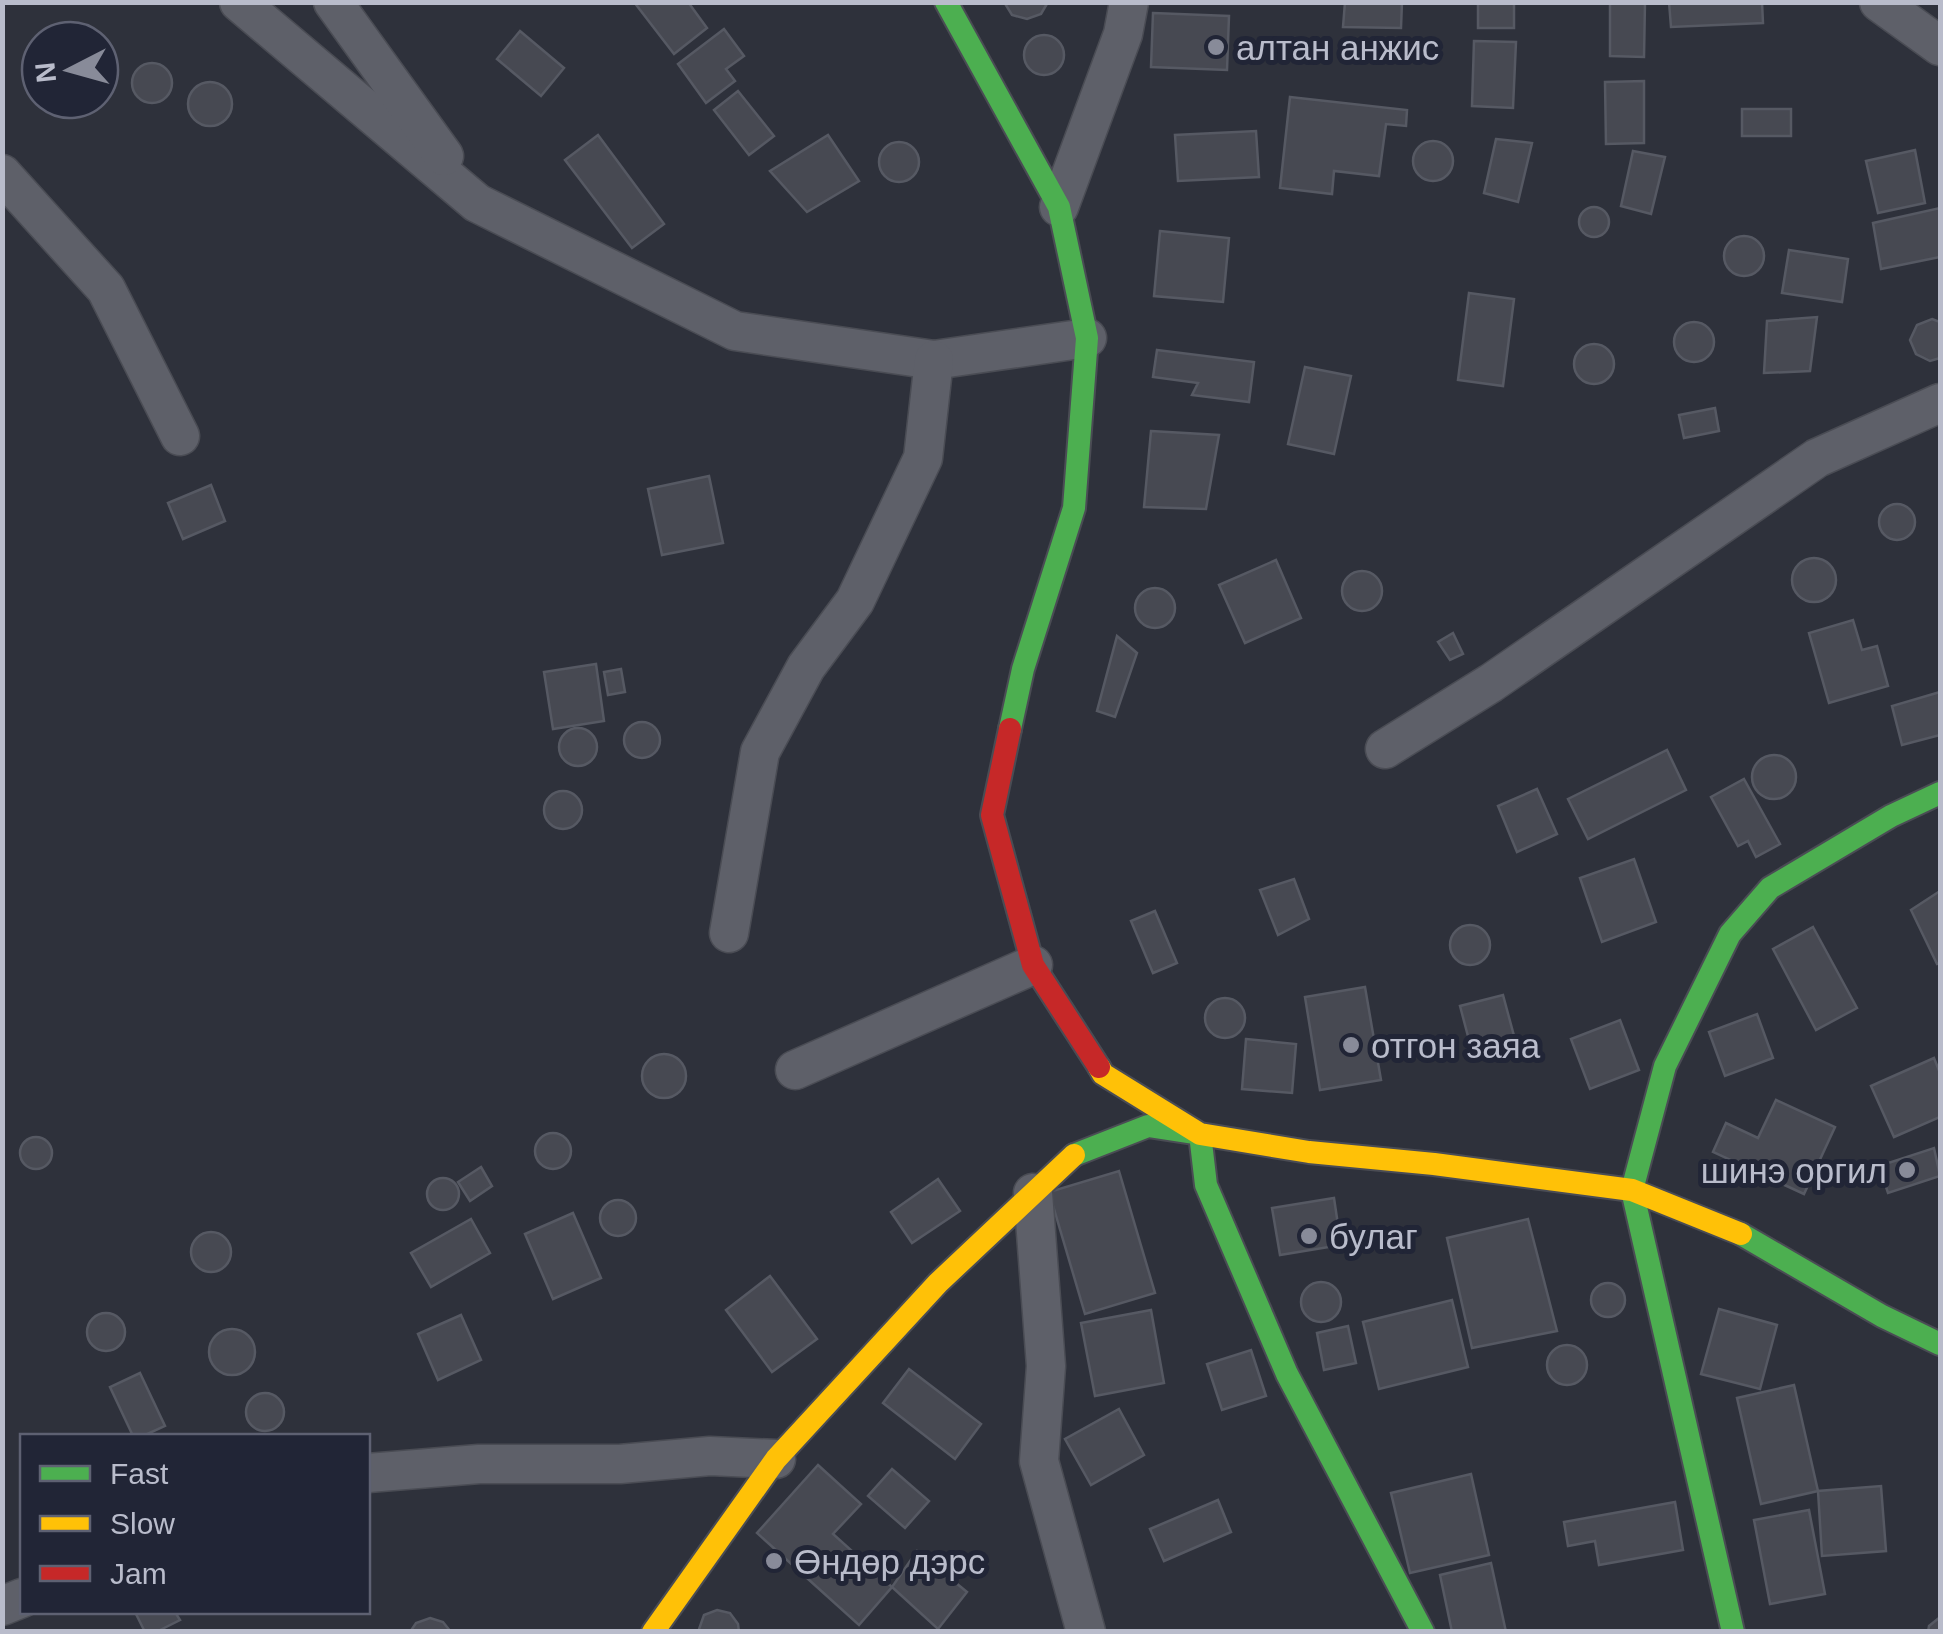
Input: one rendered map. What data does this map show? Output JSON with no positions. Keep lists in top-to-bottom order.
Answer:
{
  "places": [
    "алтан анжис",
    "отгон заяа",
    "шинэ оргил",
    "булаг",
    "Өндөр дэрс"
  ],
  "legend": ["Fast", "Slow", "Jam"],
  "north": "left"
}
